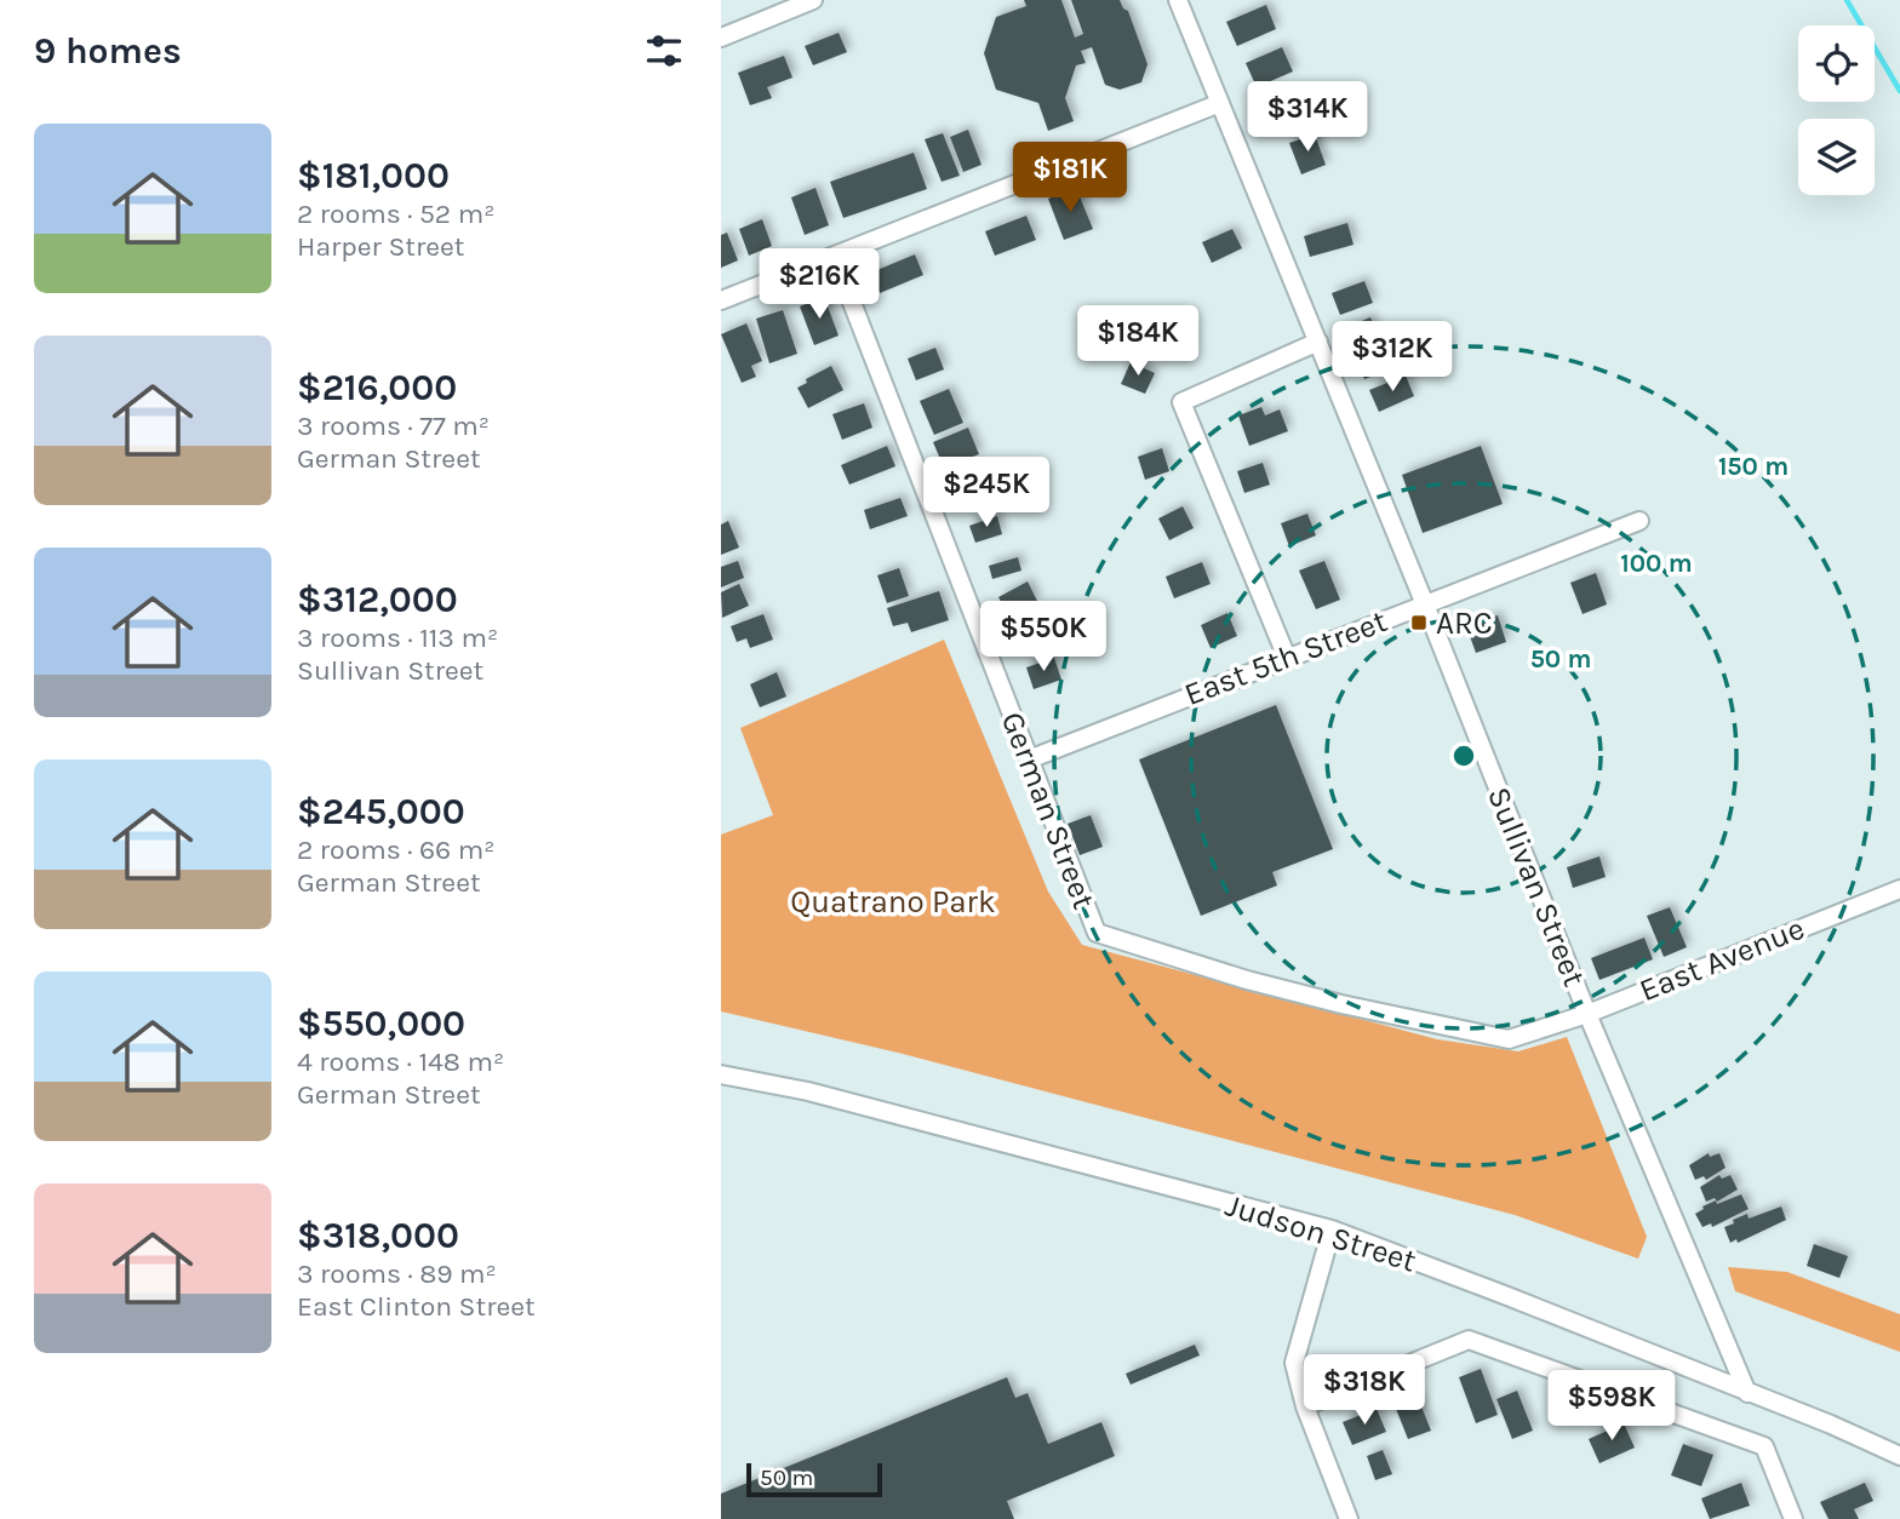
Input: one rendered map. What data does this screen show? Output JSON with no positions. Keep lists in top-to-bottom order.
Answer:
{
  "streets": {
    "street": [
      "East 5th Street",
      "German Street",
      "Sullivan Street",
      "East Avenue",
      "Judson Street"
    ]
  },
  "crossings": [
    ["East 5th Street", "German Street"],
    ["East 5th Street", "Sullivan Street"],
    ["German Street", "East Avenue"],
    ["Sullivan Street", "East Avenue"],
    ["Sullivan Street", "Judson Street"]
  ],
  "parks": ["Quatrano Park"],
  "places": {
    "transit": ["ARC"]
  },
  "scale_bar": "50 m",
  "page": {
    "heading": "9 homes",
    "price": [
      "$314K",
      "$181K",
      "$216K",
      "$184K",
      "$312K",
      "$245K",
      "$550K",
      "$318K",
      "$598K"
    ],
    "list": [
      {
        "name": "$181,000",
        "note": "2 rooms · 52 m² · Harper Street"
      },
      {
        "name": "$216,000",
        "note": "3 rooms · 77 m² · German Street"
      },
      {
        "name": "$312,000",
        "note": "3 rooms · 113 m² · Sullivan Street"
      },
      {
        "name": "$245,000",
        "note": "2 rooms · 66 m² · German Street"
      },
      {
        "name": "$550,000",
        "note": "4 rooms · 148 m² · German Street"
      },
      {
        "name": "$318,000",
        "note": "3 rooms · 89 m² · East Clinton Street"
      }
    ],
    "scale": "50 m"
  },
  "rings": ["150 m", "100 m", "50 m"]
}
